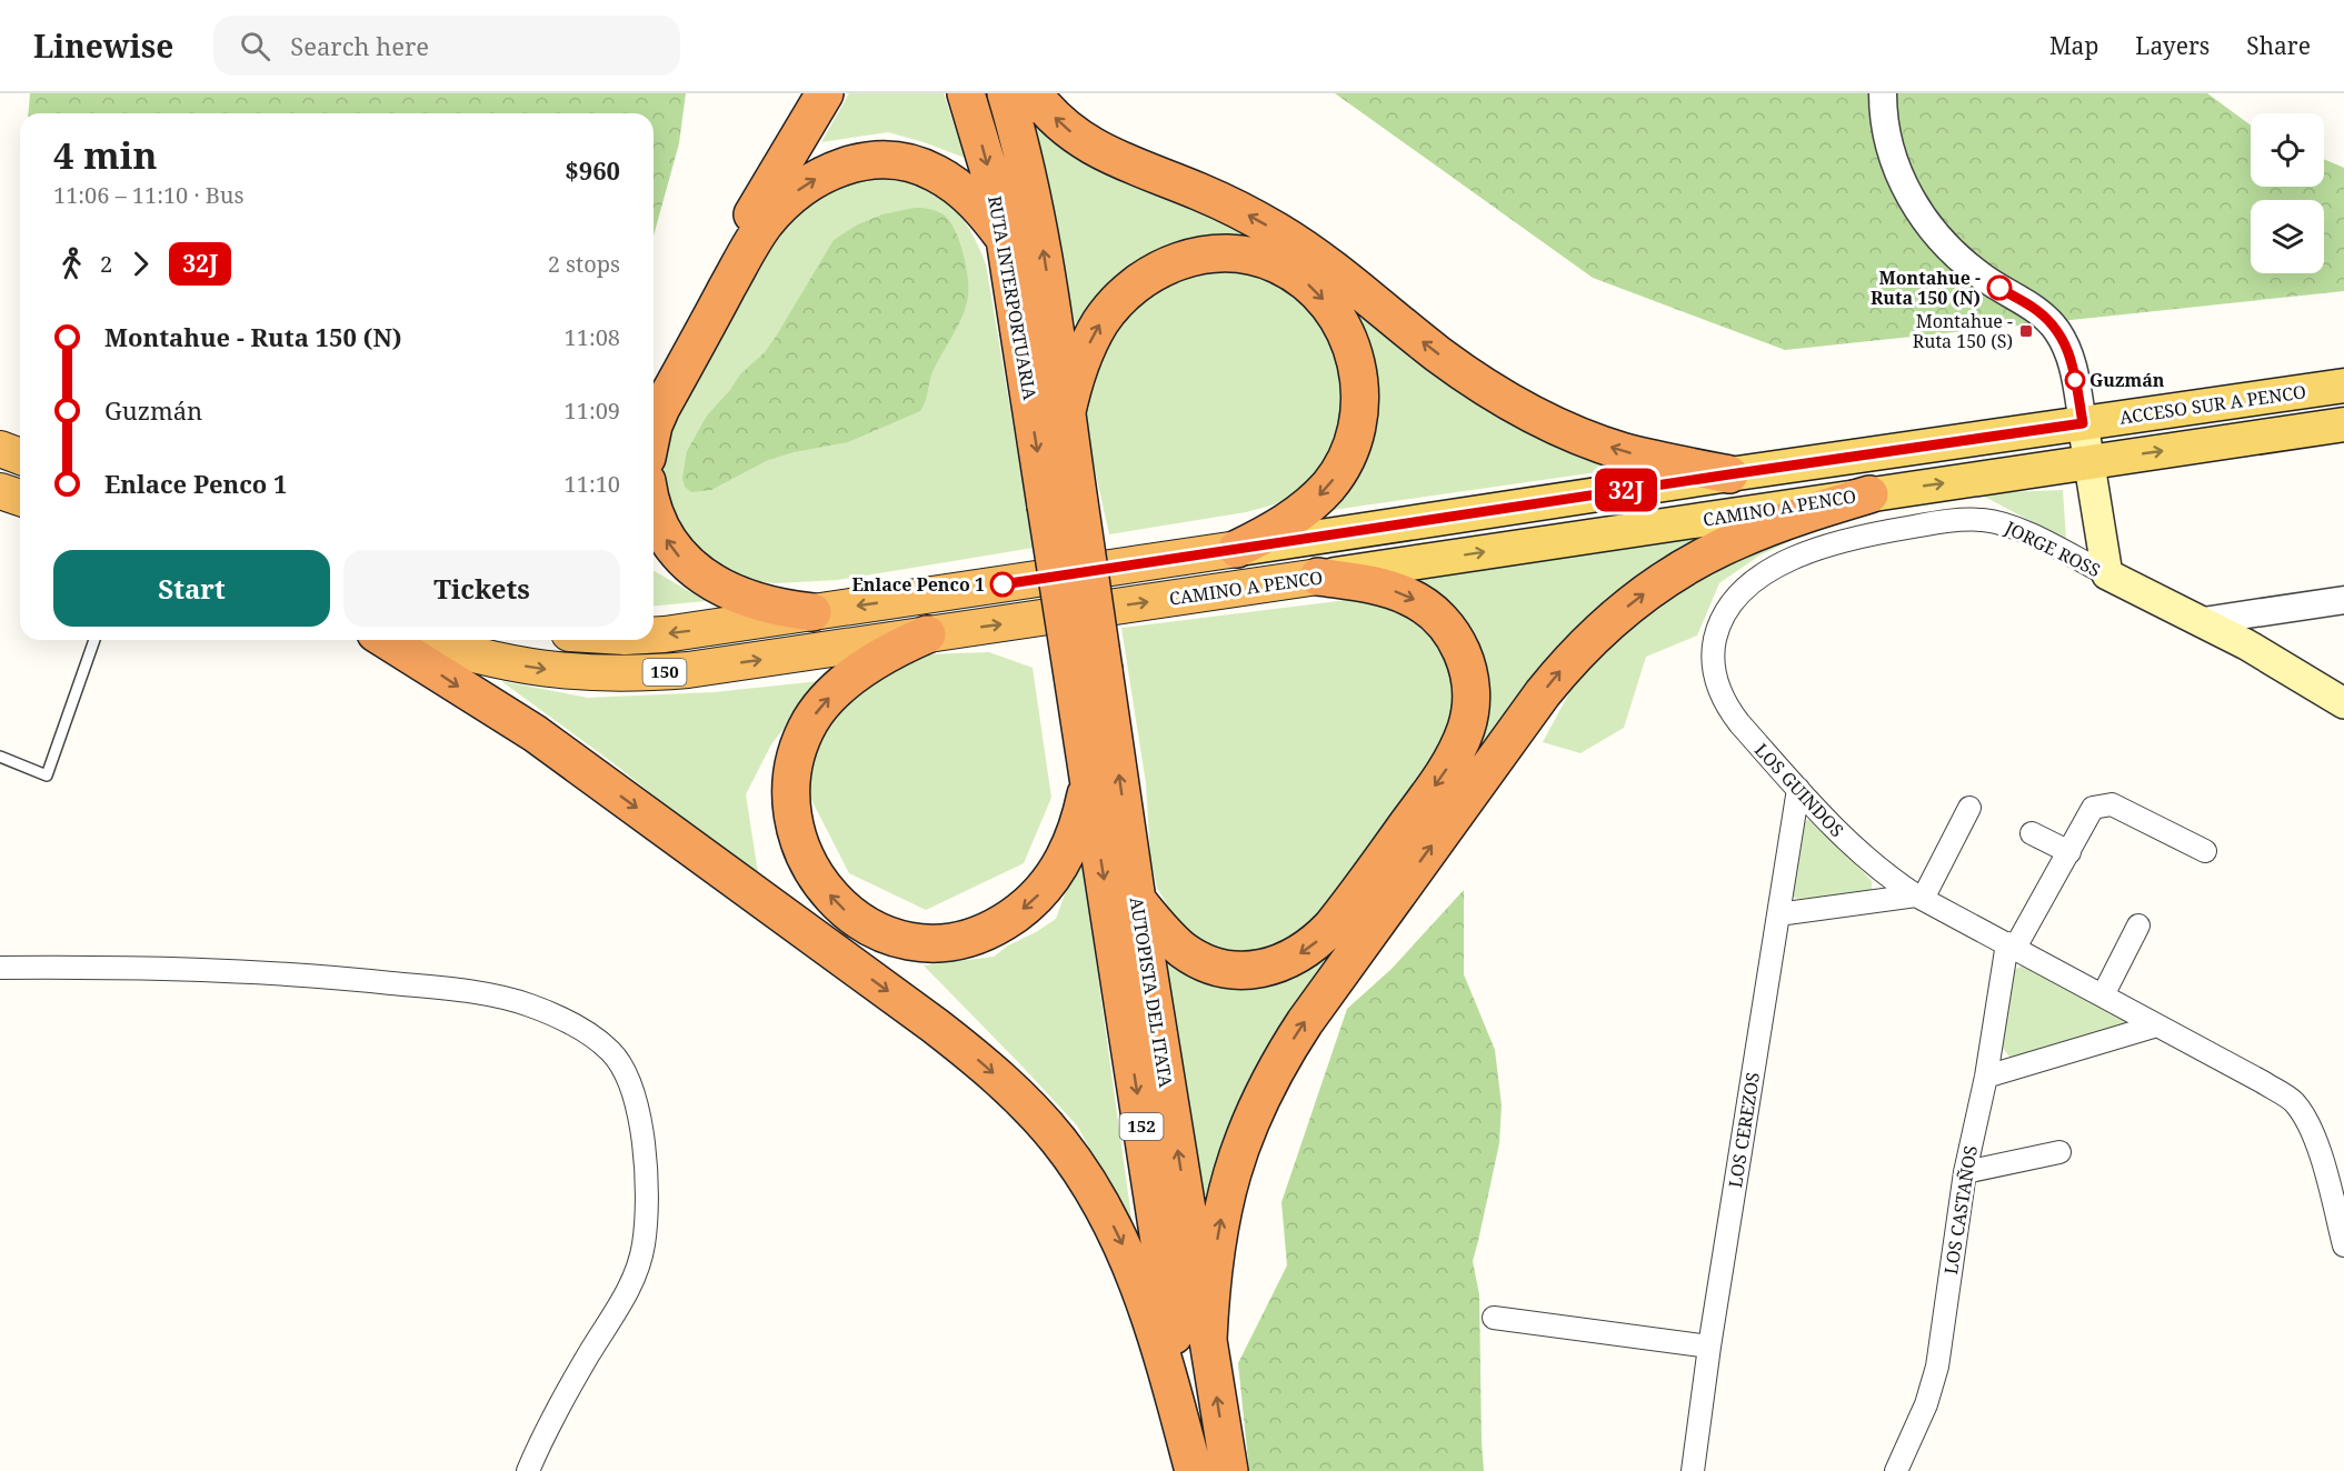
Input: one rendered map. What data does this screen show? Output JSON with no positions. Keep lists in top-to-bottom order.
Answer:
{
  "streets": {
    "highway": [
      "RUTA INTERPORTUARIA",
      "CAMINO A PENCO",
      "150",
      "AUTOPISTA DEL ITATA",
      "152"
    ],
    "main road": ["ACCESO SUR A PENCO", "JORGE ROSS"],
    "street": ["LOS GUINDOS", "LOS CEREZOS", "LOS CASTAÑOS"]
  },
  "crossings": [
    ["ACCESO SUR A PENCO", "CAMINO A PENCO"],
    ["JORGE ROSS", "LOS GUINDOS"],
    ["LOS GUINDOS", "LOS CEREZOS"],
    ["LOS GUINDOS", "LOS CASTAÑOS"]
  ],
  "places": {
    "other": ["Montahue - Ruta 150 (N)", "Guzmán", "Enlace Penco 1"],
    "transit": ["Montahue - Ruta 150 (S)"]
  },
  "lines": ["bus line 32J"],
  "page": {
    "header": "Linewise",
    "search": "Search here",
    "nav": ["Map", "Layers", "Share"],
    "on_map": "32J",
    "heading": ["4 min", "11:06 – 11:10 · Bus", "$960"],
    "legs": ["2", "32J", "2 stops"],
    "list": [
      {
        "name": "Montahue - Ruta 150 (N)",
        "value": "11:08"
      },
      {
        "name": "Guzmán",
        "value": "11:09"
      },
      {
        "name": "Enlace Penco 1",
        "value": "11:10"
      }
    ],
    "buttons": ["Start", "Tickets"]
  }
}
